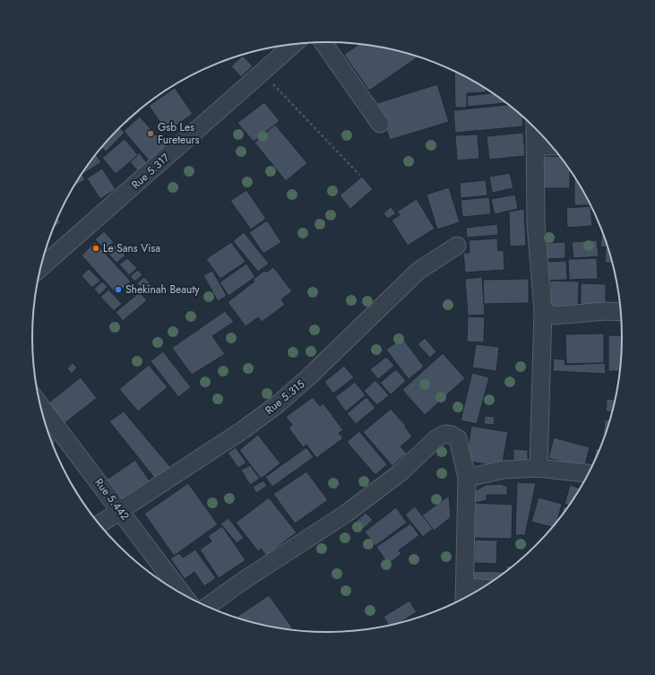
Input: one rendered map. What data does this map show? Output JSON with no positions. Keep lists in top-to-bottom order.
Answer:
{
  "streets": {
    "street": ["Rue 5.317", "Rue 5.315", "Rue 5.442"]
  },
  "crossings": [
    ["Rue 5.315", "Rue 5.442"]
  ],
  "places": ["Gsb Les Fureteurs", "Le Sans Visa", "Shekinah Beauty"]
}
